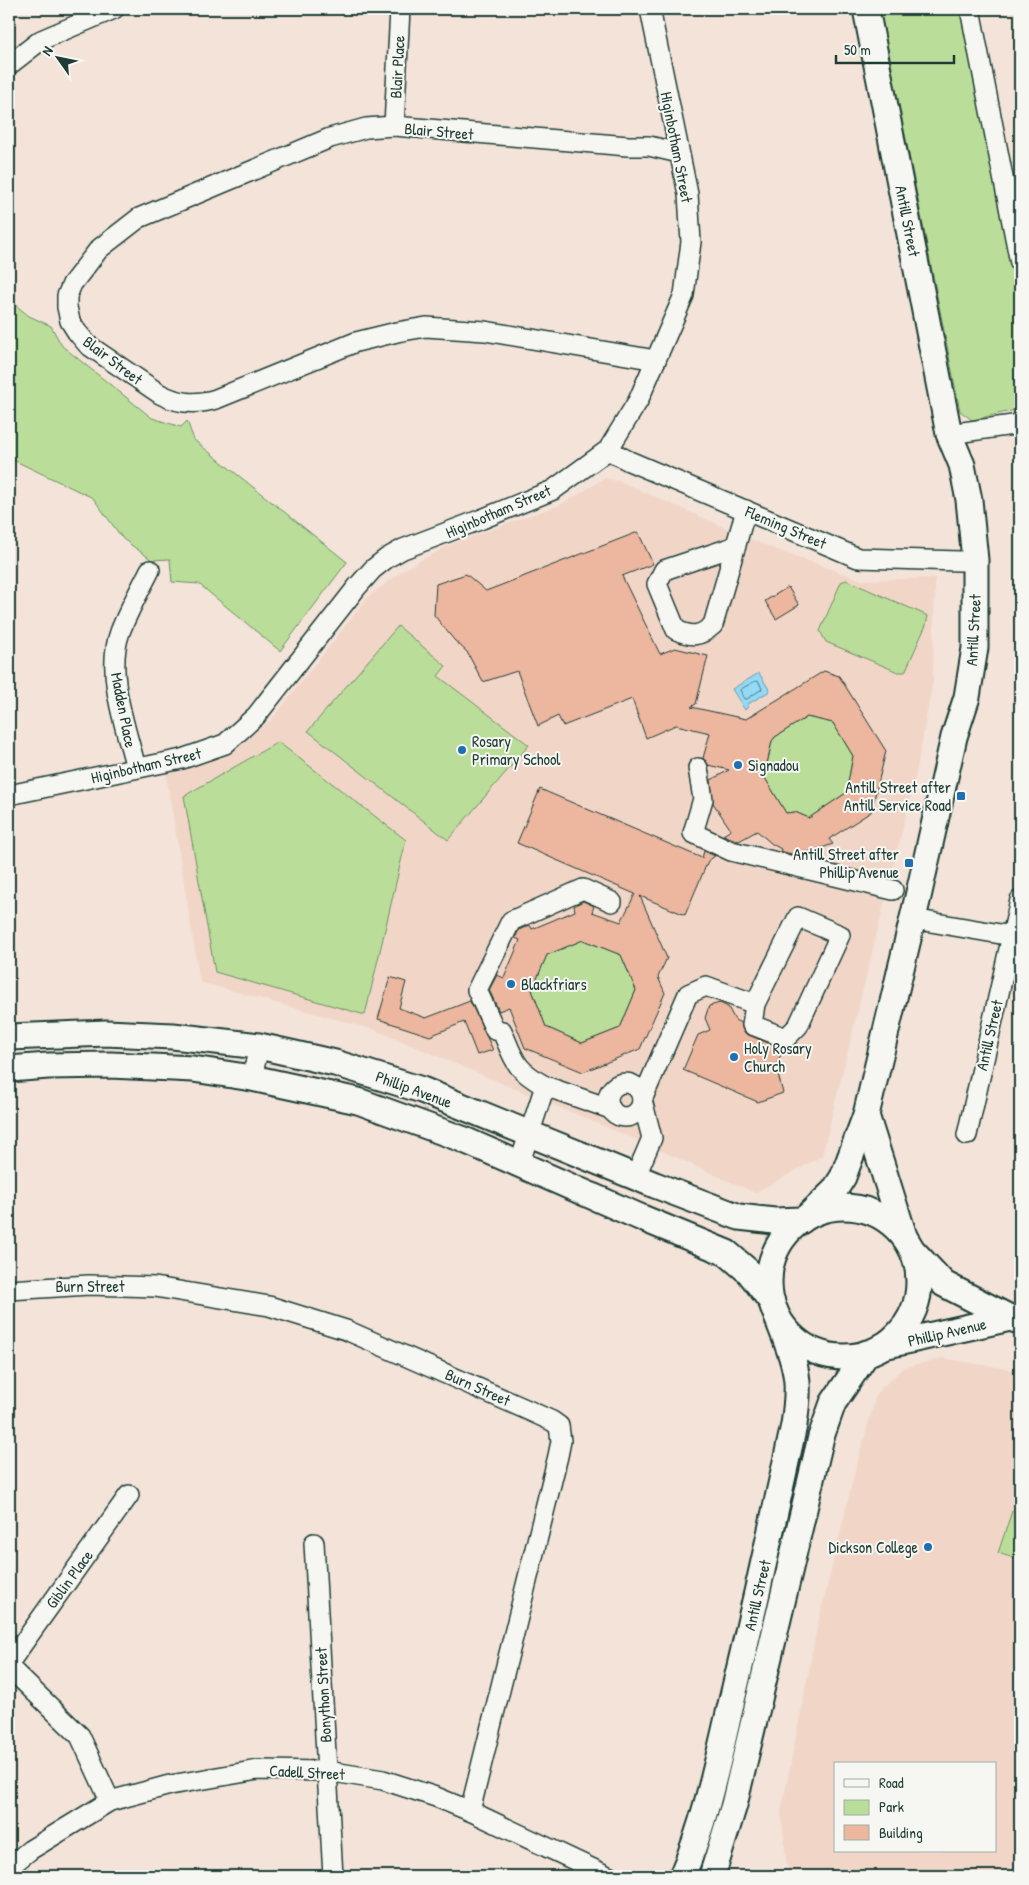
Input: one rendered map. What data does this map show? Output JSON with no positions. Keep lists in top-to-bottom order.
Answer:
{
  "streets": {
    "main road": ["Antill Street", "Phillip Avenue"],
    "street": [
      "Blair Place",
      "Blair Street",
      "Higinbotham Street",
      "Fleming Street",
      "Madden Place",
      "Burn Street",
      "Giblin Place",
      "Bonython Street",
      "Cadell Street"
    ]
  },
  "crossings": [
    ["Blair Place", "Blair Street"],
    ["Blair Street", "Higinbotham Street"],
    ["Higinbotham Street", "Fleming Street"],
    ["Higinbotham Street", "Madden Place"],
    ["Antill Street", "Fleming Street"],
    ["Antill Street", "Phillip Avenue"],
    ["Burn Street", "Cadell Street"],
    ["Bonython Street", "Cadell Street"]
  ],
  "places": {
    "other": [
      "Rosary Primary School",
      "Signadou",
      "Blackfriars",
      "Holy Rosary Church",
      "Dickson College"
    ],
    "transit": ["Antill Street after Antill Service Road", "Antill Street after Phillip Avenue"]
  },
  "legend": ["Road", "Park", "Building"],
  "scale_bar": "50 m",
  "north": "top left"
}
